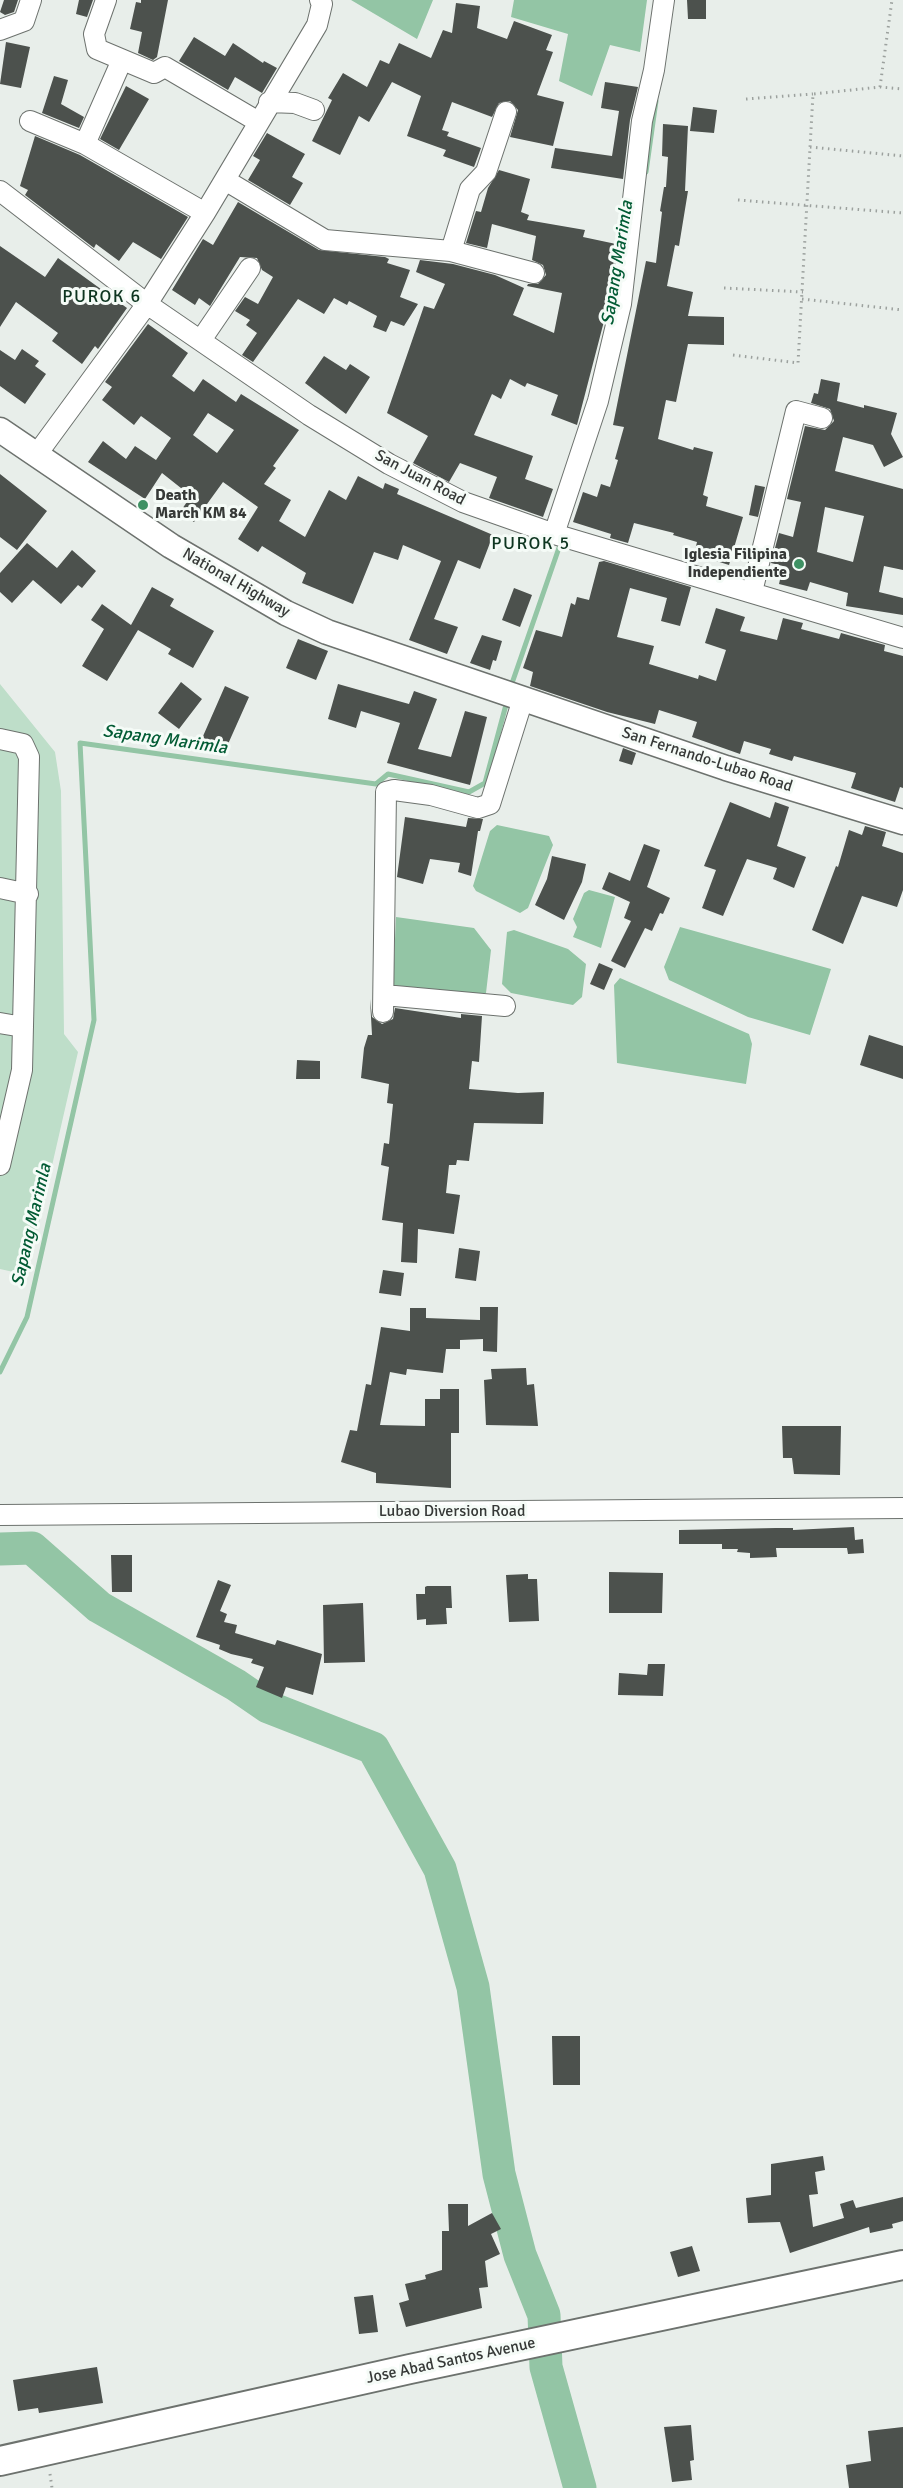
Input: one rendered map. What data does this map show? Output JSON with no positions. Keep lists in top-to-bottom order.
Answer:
{
  "streets": {
    "highway": ["Jose Abad Santos Avenue"],
    "main road": ["National Highway", "San Fernando-Lubao Road"],
    "street": ["San Juan Road", "Lubao Diversion Road"]
  },
  "crossings": [
    ["National Highway", "San Fernando-Lubao Road"]
  ],
  "districts": ["PUROK 6", "PUROK 5"],
  "water": ["Sapang Marimla"],
  "places": ["Death March KM 84", "Iglesia Filipina Independiente"]
}
